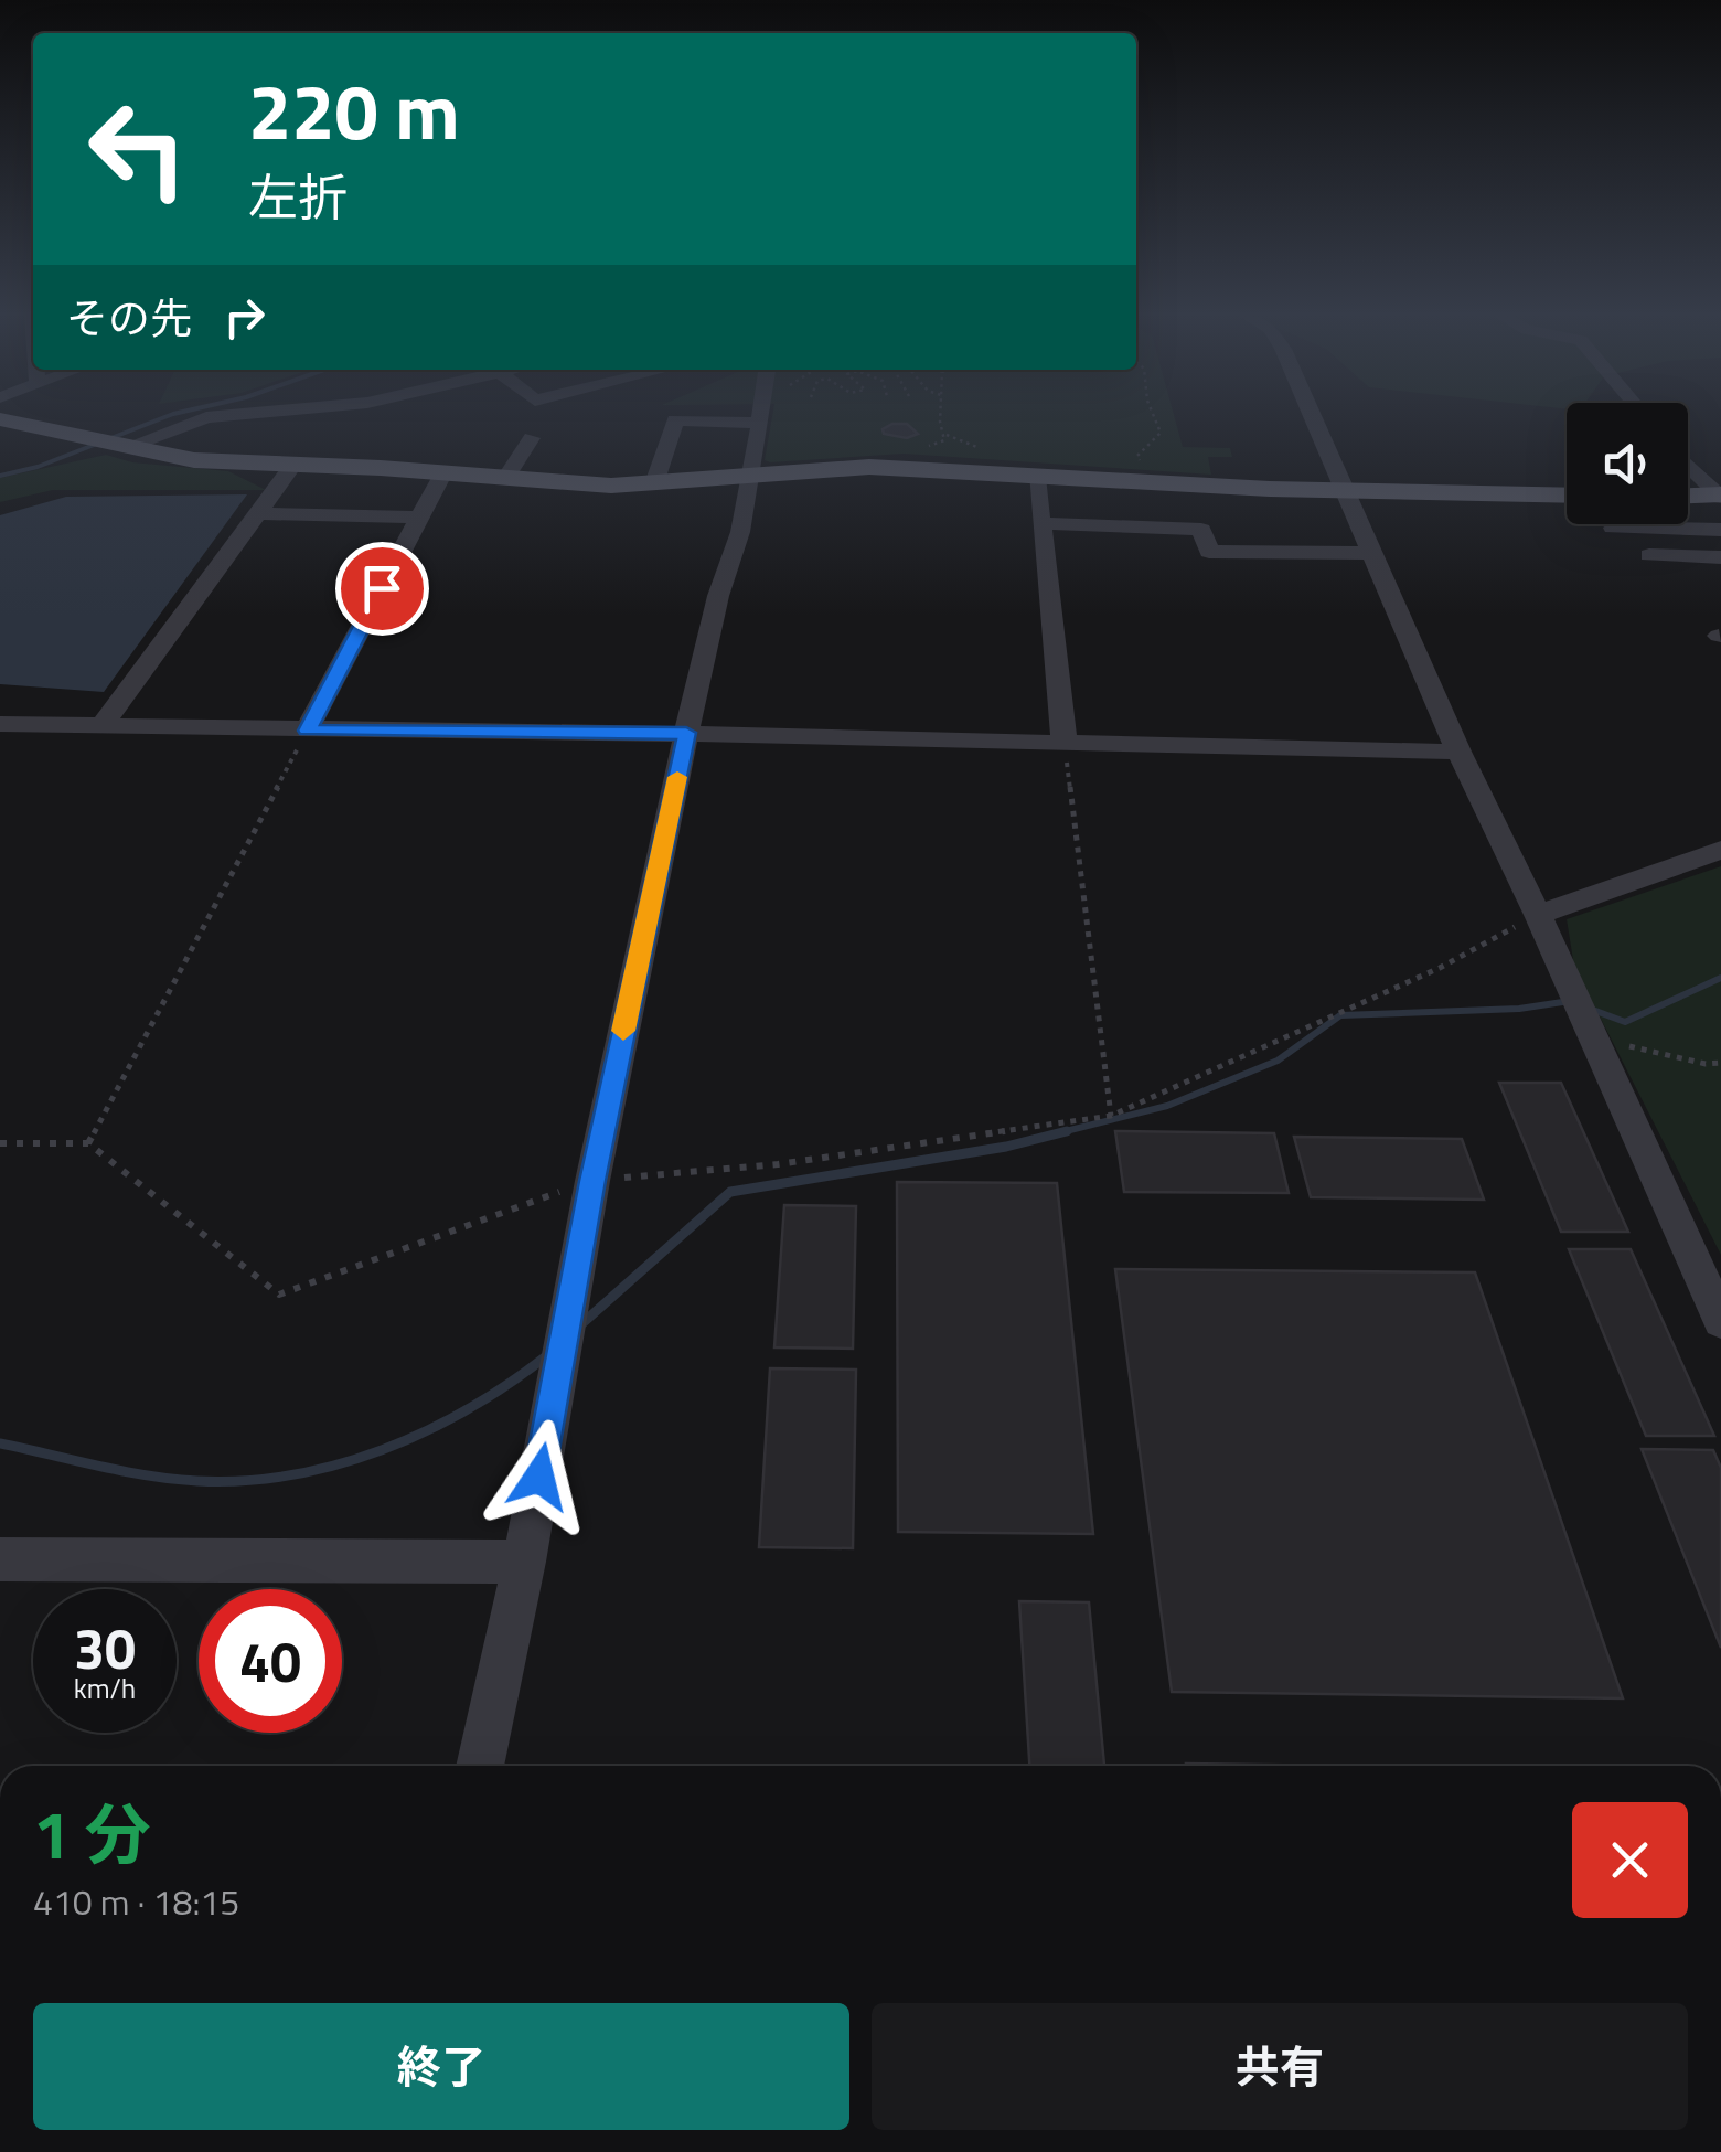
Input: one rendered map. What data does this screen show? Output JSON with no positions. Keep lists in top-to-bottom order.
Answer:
{
  "page": {
    "turn": ["220 m", "左折"],
    "then": "その先",
    "speed": "30 km/h",
    "limit": "40",
    "heading": ["1 分", "410 m · 18:15"],
    "buttons": ["終了", "共有"]
  }
}
